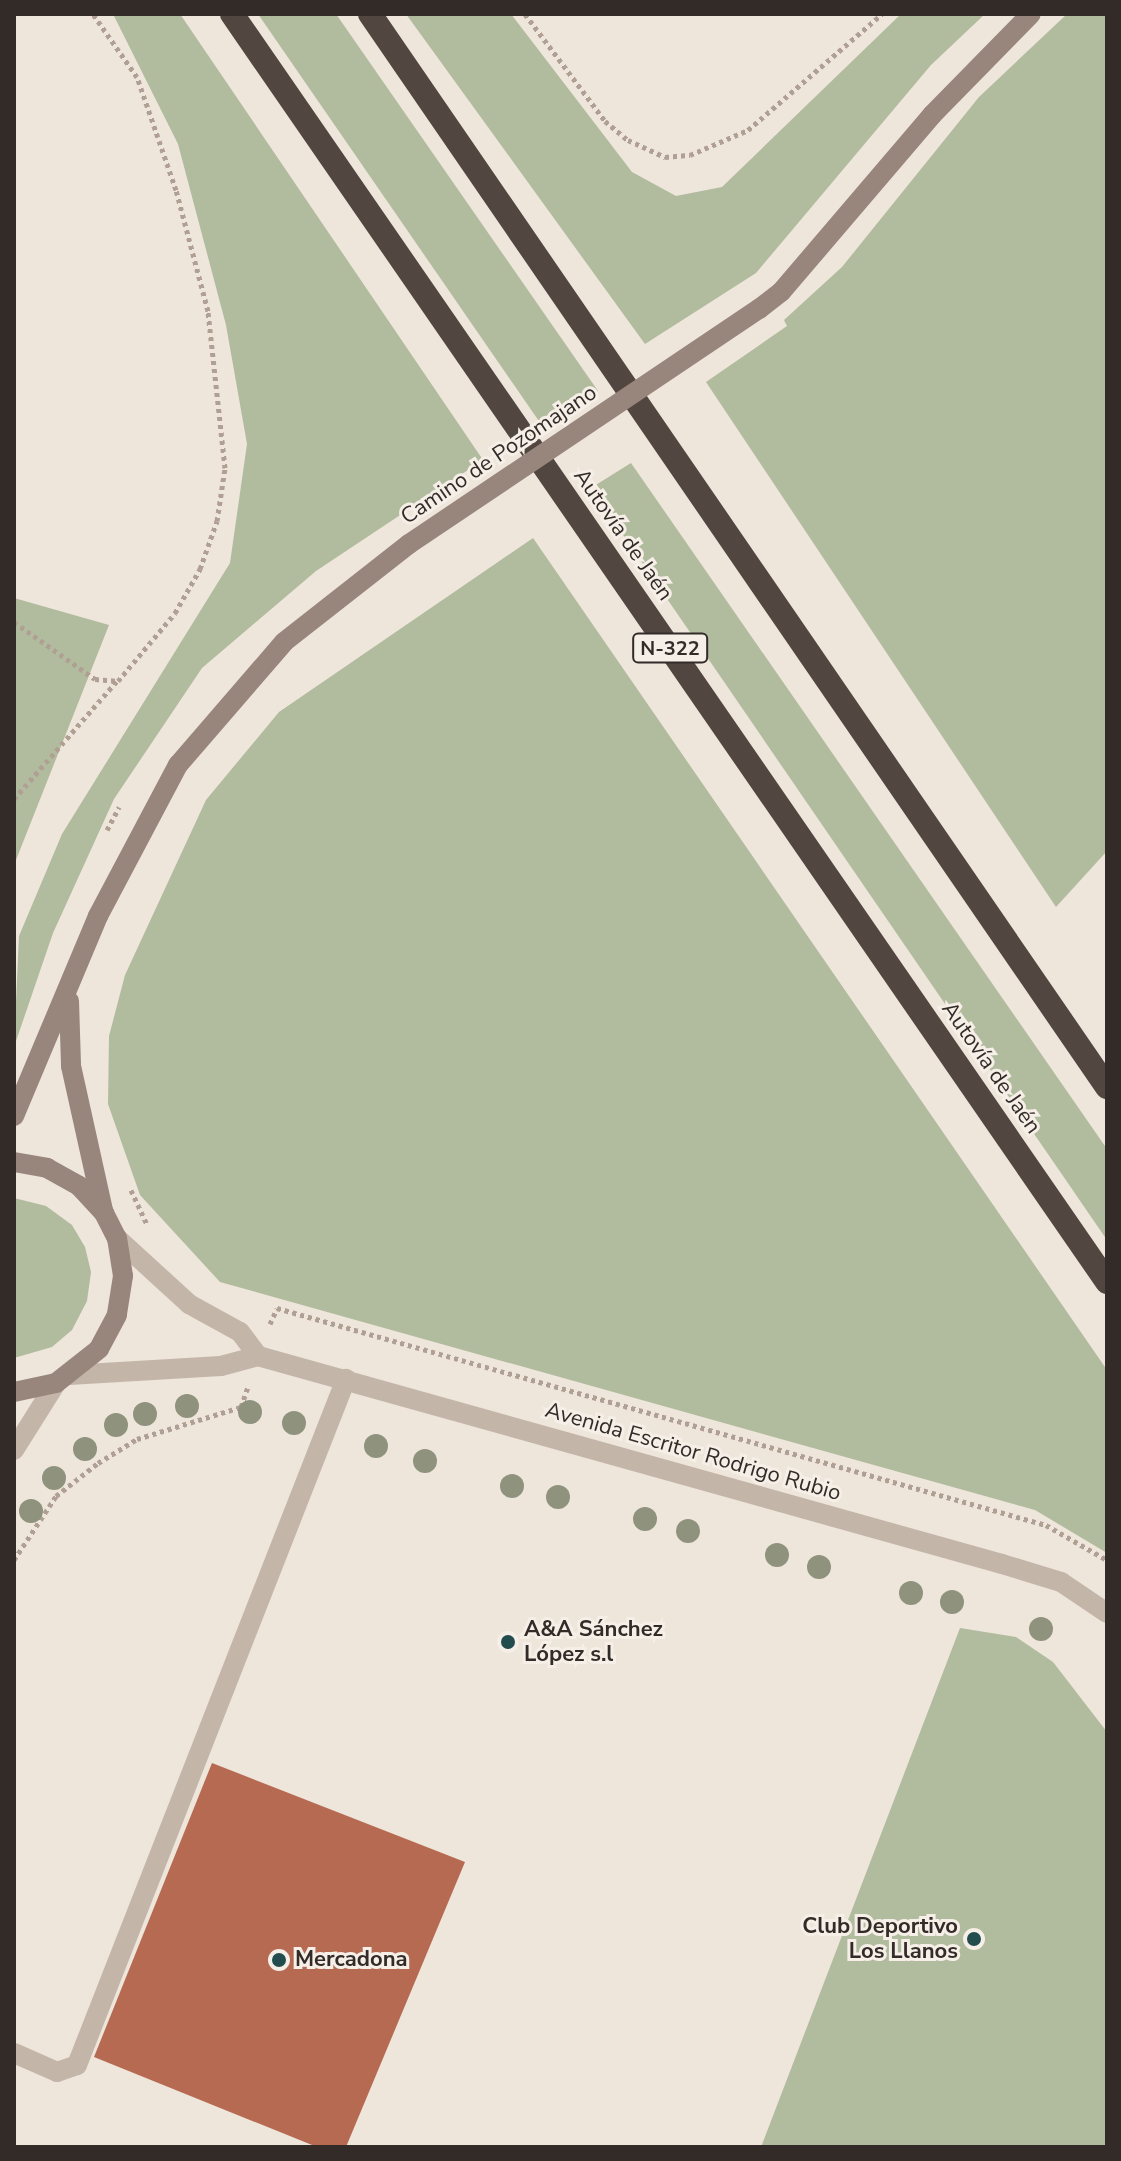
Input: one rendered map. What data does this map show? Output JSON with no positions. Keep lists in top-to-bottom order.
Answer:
{
  "streets": {
    "highway": ["Autovía de Jaén", "N-322"],
    "main road": ["Camino de Pozomajano"],
    "street": ["Avenida Escritor Rodrigo Rubio"]
  },
  "places": ["A&A Sánchez López s.l", "Club Deportivo Los Llanos", "Mercadona"]
}
